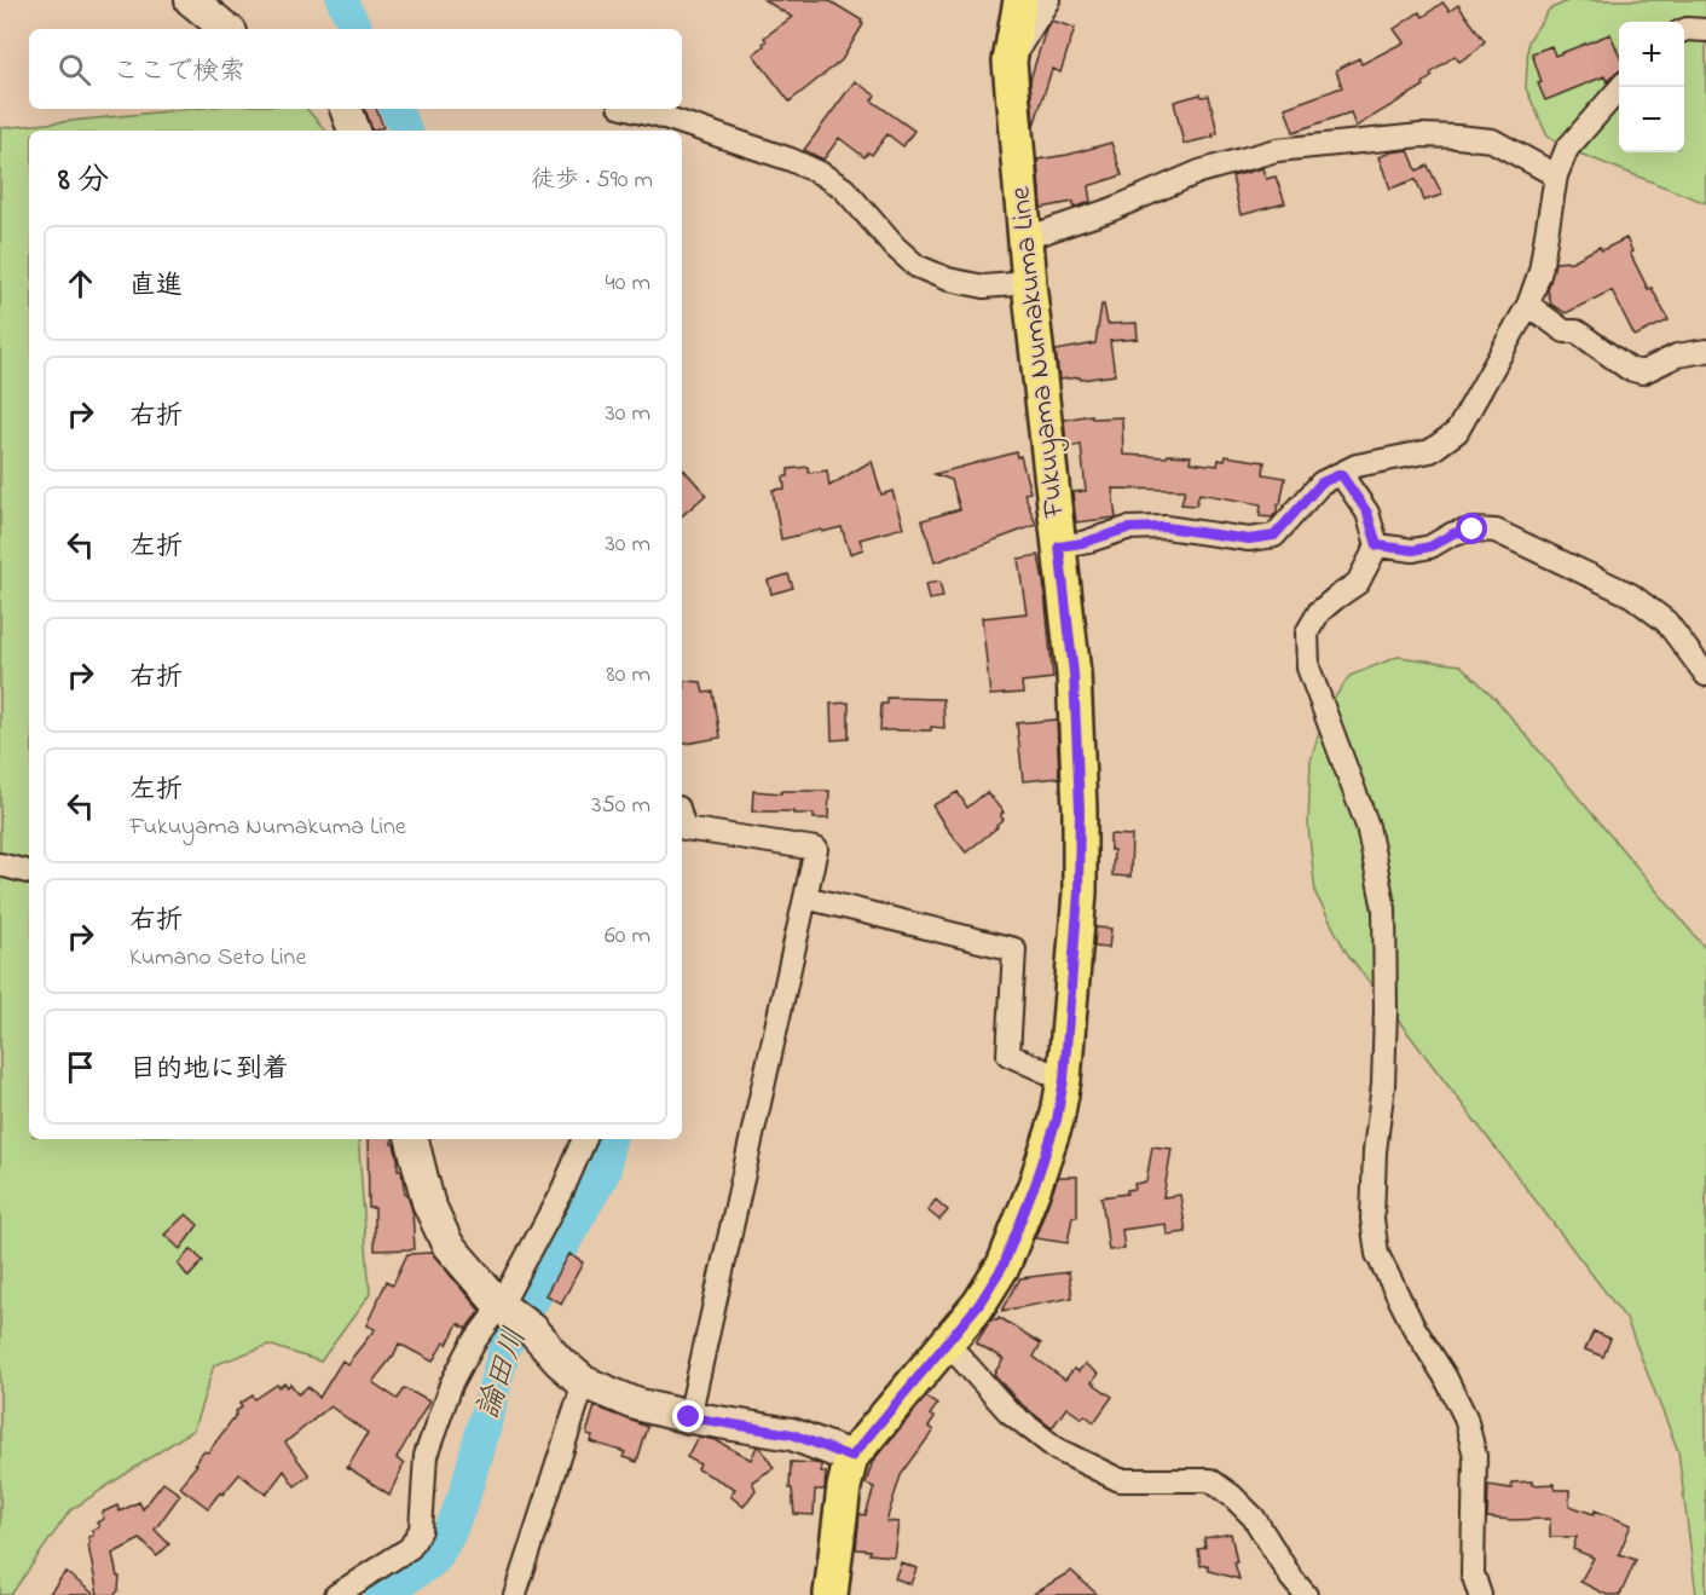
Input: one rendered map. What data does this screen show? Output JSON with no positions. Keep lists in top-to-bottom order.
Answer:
{
  "streets": {
    "main road": ["Fukuyama Numakuma Line"]
  },
  "water": ["論田川"],
  "page": {
    "map_buttons": ["+", "−"],
    "search": "ここで検索",
    "heading": ["8 分", "徒歩 · 590 m"],
    "list": [
      ["直進", "40 m"],
      ["右折", "30 m"],
      ["左折", "30 m"],
      ["右折", "80 m"],
      ["左折", "Fukuyama Numakuma Line", "350 m"],
      ["右折", "Kumano Seto Line", "60 m"],
      "目的地に到着"
    ]
  }
}
